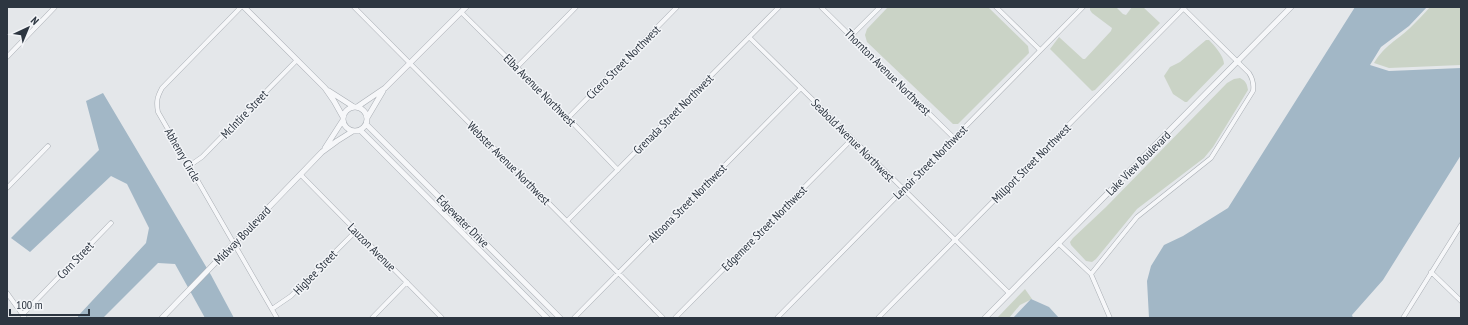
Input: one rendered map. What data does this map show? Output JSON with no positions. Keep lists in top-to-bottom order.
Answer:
{
  "streets": {
    "street": [
      "Cicero Street Northwest",
      "Thornton Avenue Northwest",
      "Elba Avenue Northwest",
      "McIntire Street",
      "Grenada Street Northwest",
      "Seabold Avenue Northwest",
      "Abhenry Circle",
      "Lenoir Street Northwest",
      "Webster Avenue Northwest",
      "Millport Street Northwest",
      "Lake View Boulevard",
      "Altoona Street Northwest",
      "Edgewater Drive",
      "Edgemere Street Northwest",
      "Midway Boulevard",
      "Lauzon Avenue",
      "Corn Street",
      "Higbee Street"
    ]
  },
  "crossings": [
    ["Cicero Street Northwest", "Elba Avenue Northwest"],
    ["Thornton Avenue Northwest", "Lenoir Street Northwest"],
    ["Elba Avenue Northwest", "Grenada Street Northwest"],
    ["McIntire Street", "Abhenry Circle"],
    ["Grenada Street Northwest", "Seabold Avenue Northwest"],
    ["Grenada Street Northwest", "Webster Avenue Northwest"],
    ["Seabold Avenue Northwest", "Lenoir Street Northwest"],
    ["Seabold Avenue Northwest", "Millport Street Northwest"],
    ["Seabold Avenue Northwest", "Lake View Boulevard"],
    ["Seabold Avenue Northwest", "Altoona Street Northwest"],
    ["Seabold Avenue Northwest", "Edgemere Street Northwest"],
    ["Abhenry Circle", "Midway Boulevard"],
    ["Abhenry Circle", "Higbee Street"],
    ["Webster Avenue Northwest", "Altoona Street Northwest"],
    ["Edgewater Drive", "Midway Boulevard"],
    ["Midway Boulevard", "Lauzon Avenue"],
    ["Lauzon Avenue", "Higbee Street"]
  ],
  "scale_bar": "100 m",
  "north": "top right"
}
